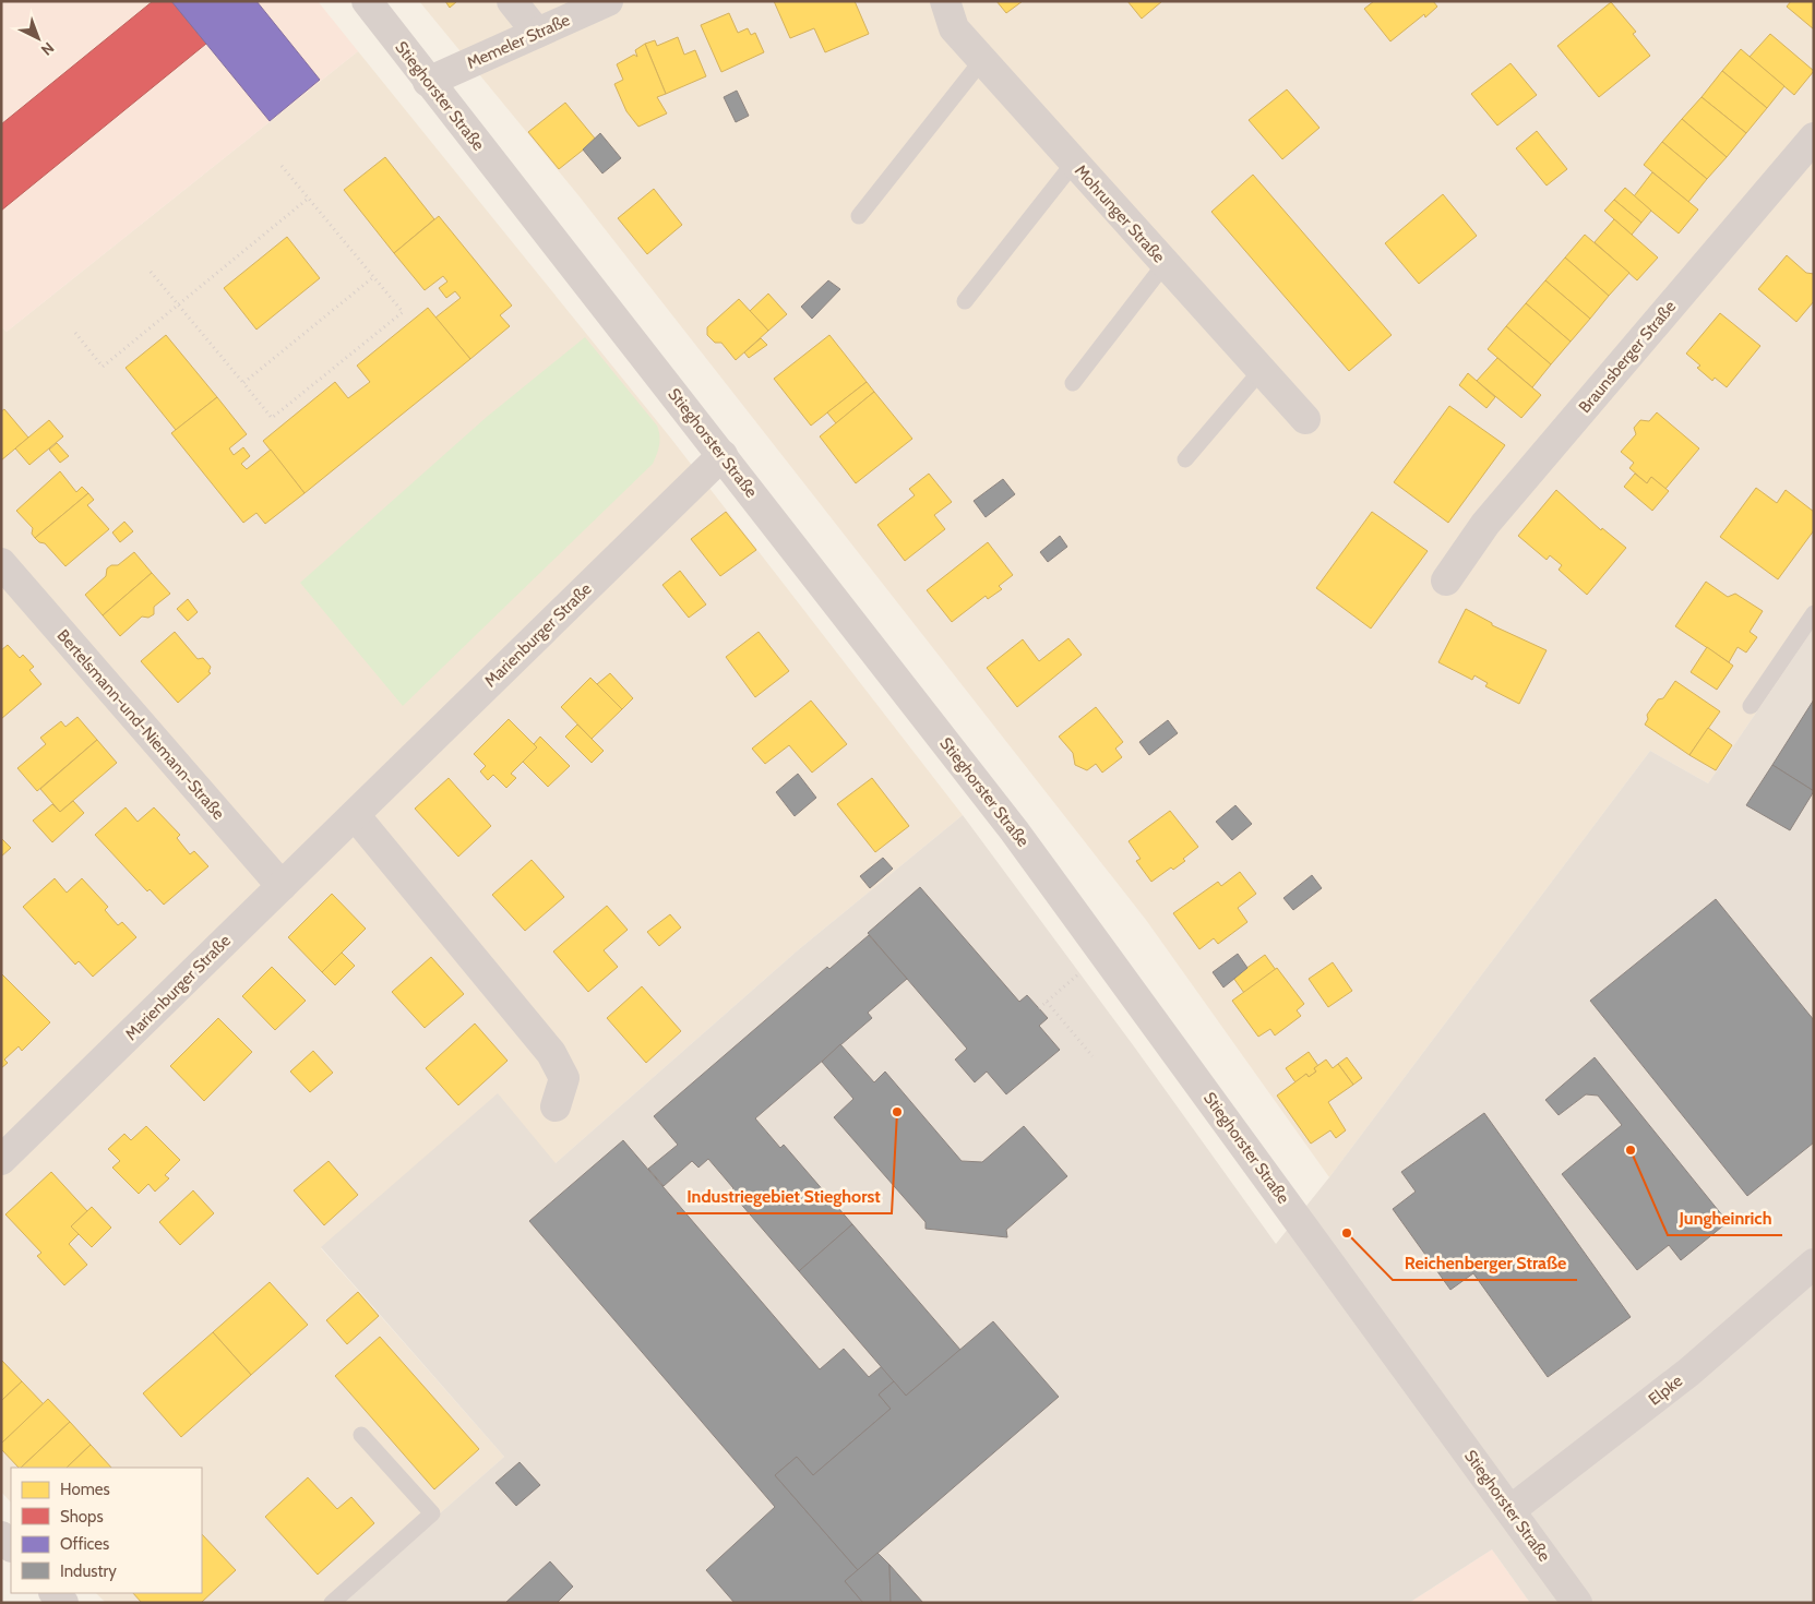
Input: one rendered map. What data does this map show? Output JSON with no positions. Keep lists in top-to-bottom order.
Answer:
{
  "streets": {
    "street": [
      "Memeler Straße",
      "Stieghorster Straße",
      "Mohrunger Straße",
      "Braunsberger Straße",
      "Marienburger Straße",
      "Bertelsmann-und-Niemann-Straße",
      "Elpke"
    ]
  },
  "crossings": [
    ["Memeler Straße", "Stieghorster Straße"],
    ["Stieghorster Straße", "Marienburger Straße"],
    ["Stieghorster Straße", "Elpke"],
    ["Marienburger Straße", "Bertelsmann-und-Niemann-Straße"]
  ],
  "places": ["Industriegebiet Stieghorst", "Jungheinrich", "Reichenberger Straße"],
  "legend": [
    "Homes",
    "Shops",
    "Offices",
    "Industry"
  ],
  "north": "bottom right"
}
